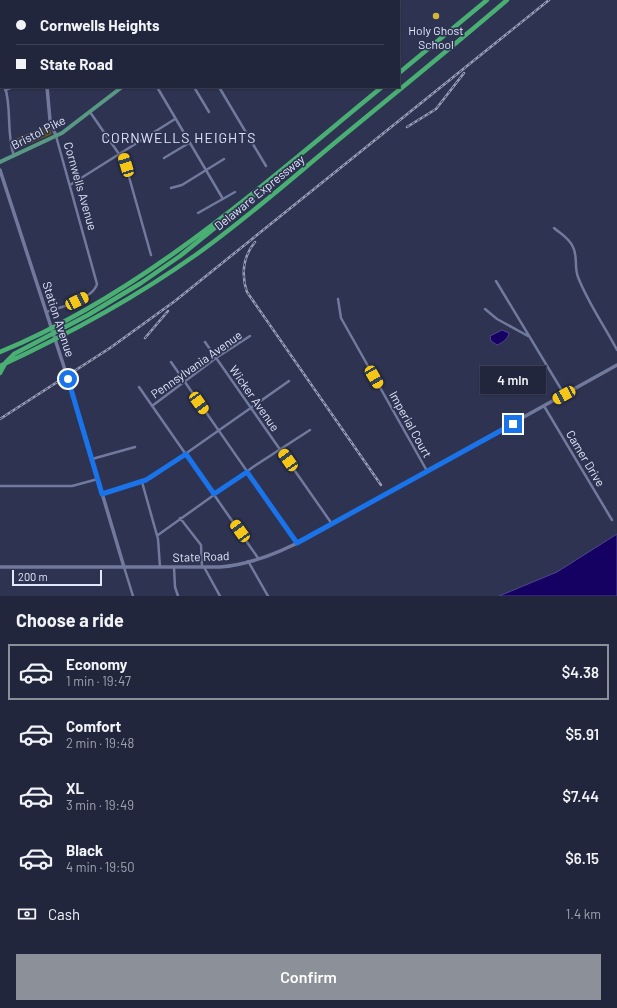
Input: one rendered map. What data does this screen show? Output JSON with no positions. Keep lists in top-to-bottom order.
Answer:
{
  "streets": {
    "highway": ["Delaware Expressway"],
    "main road": [
      "Bristol Pike",
      "Cornwells Avenue",
      "Station Avenue",
      "State Road"
    ],
    "street": [
      "Pennsylvania Avenue",
      "Wicker Avenue",
      "Imperial Court",
      "Camer Drive"
    ]
  },
  "crossings": [
    ["Bristol Pike", "Cornwells Avenue"],
    ["Cornwells Avenue", "Station Avenue"],
    ["Station Avenue", "State Road"],
    ["Pennsylvania Avenue", "Wicker Avenue"],
    ["Wicker Avenue", "State Road"],
    ["Imperial Court", "State Road"],
    ["Camer Drive", "State Road"]
  ],
  "districts": ["CORNWELLS HEIGHTS"],
  "places": ["Holy Ghost School"],
  "scale_bar": "200 m",
  "page": {
    "banner": ["Cornwells Heights", "State Road"],
    "bubble": "4 min",
    "scale": "200 m",
    "heading": "Choose a ride",
    "list": [
      {
        "name": "Economy",
        "note": "1 min · 19:47",
        "value": "$4.38"
      },
      {
        "name": "Comfort",
        "note": "2 min · 19:48",
        "value": "$5.91"
      },
      {
        "name": "XL",
        "note": "3 min · 19:49",
        "value": "$7.44"
      },
      {
        "name": "Black",
        "note": "4 min · 19:50",
        "value": "$6.15"
      }
    ],
    "pay": ["Cash", "1.4 km"],
    "buttons": "Confirm"
  }
}
